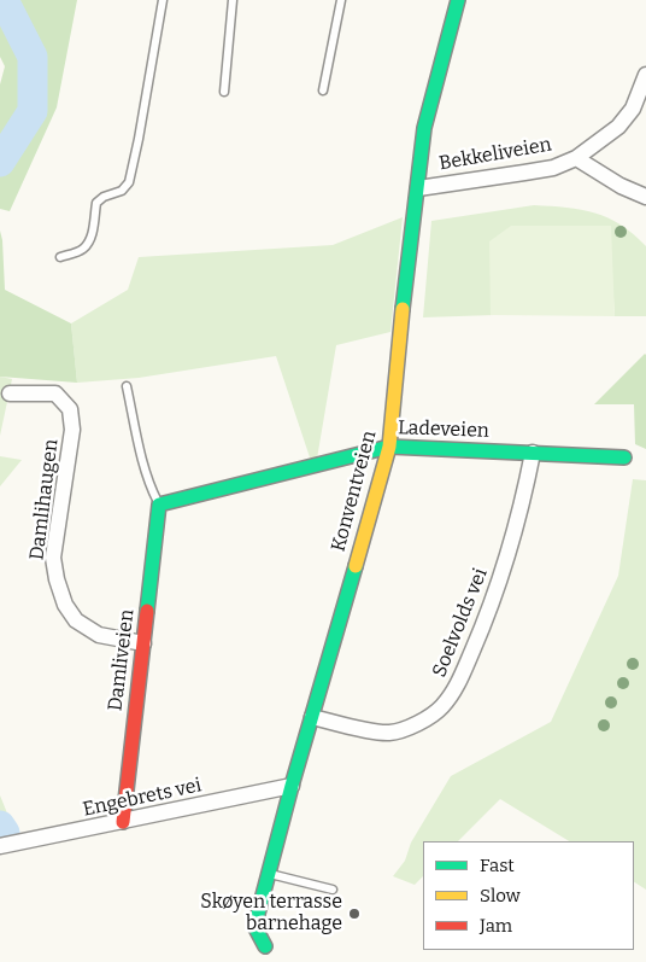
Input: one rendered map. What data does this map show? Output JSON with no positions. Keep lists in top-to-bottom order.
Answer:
{
  "streets": {
    "street": [
      "Bekkeliveien",
      "Ladeveien",
      "Konventveien",
      "Damlihaugen",
      "Soelvolds vei",
      "Damliveien",
      "Engebrets vei"
    ]
  },
  "crossings": [
    ["Bekkeliveien", "Konventveien"],
    ["Ladeveien", "Konventveien"],
    ["Ladeveien", "Soelvolds vei"],
    ["Ladeveien", "Damliveien"],
    ["Konventveien", "Soelvolds vei"],
    ["Konventveien", "Engebrets vei"],
    ["Damlihaugen", "Damliveien"],
    ["Damliveien", "Engebrets vei"]
  ],
  "places": ["Skøyen terrasse barnehage"],
  "legend": ["Fast", "Slow", "Jam"]
}
